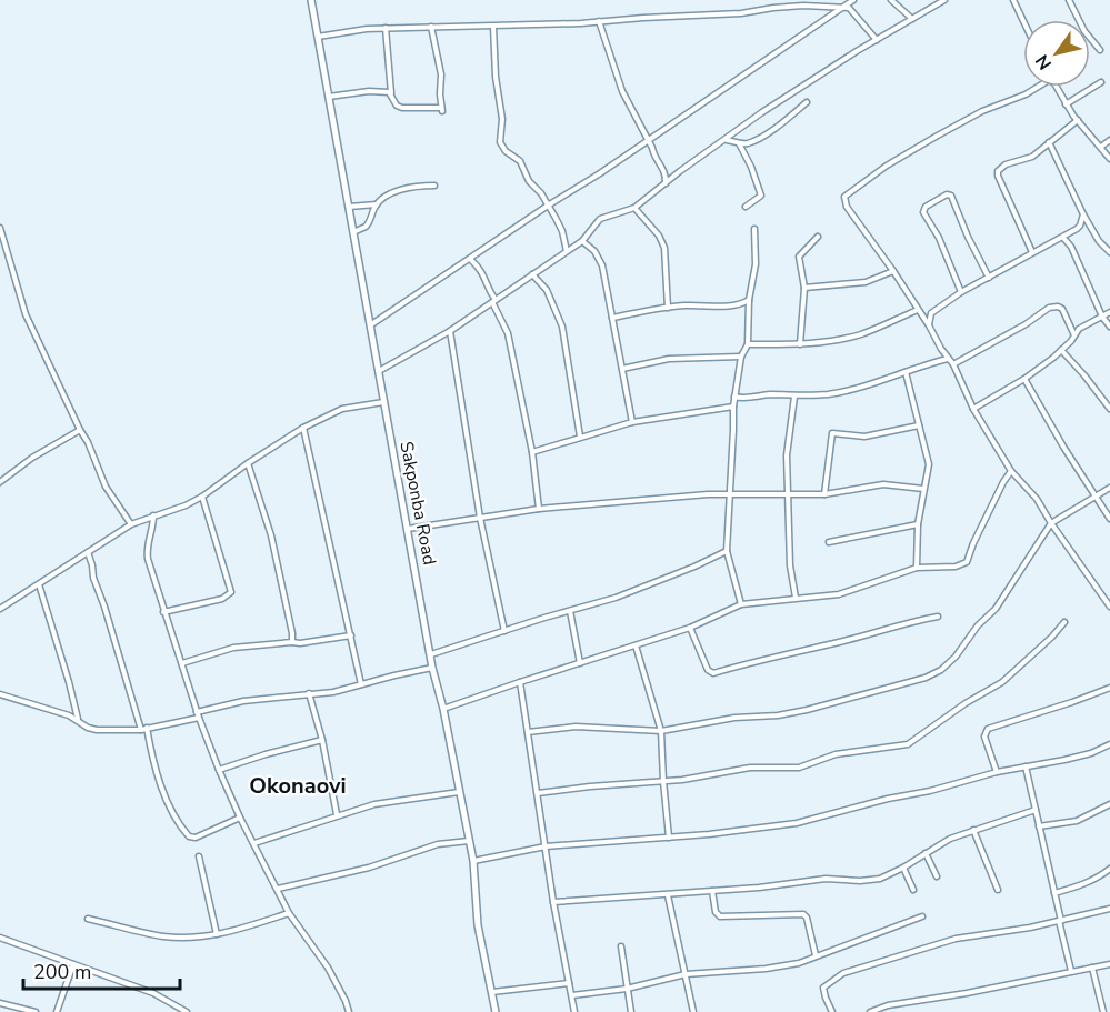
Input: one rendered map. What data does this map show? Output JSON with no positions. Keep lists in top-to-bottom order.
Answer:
{
  "streets": {
    "main road": ["Sakponba Road"]
  },
  "districts": ["Okonaovi"],
  "scale_bar": "200 m",
  "north": "bottom left"
}
